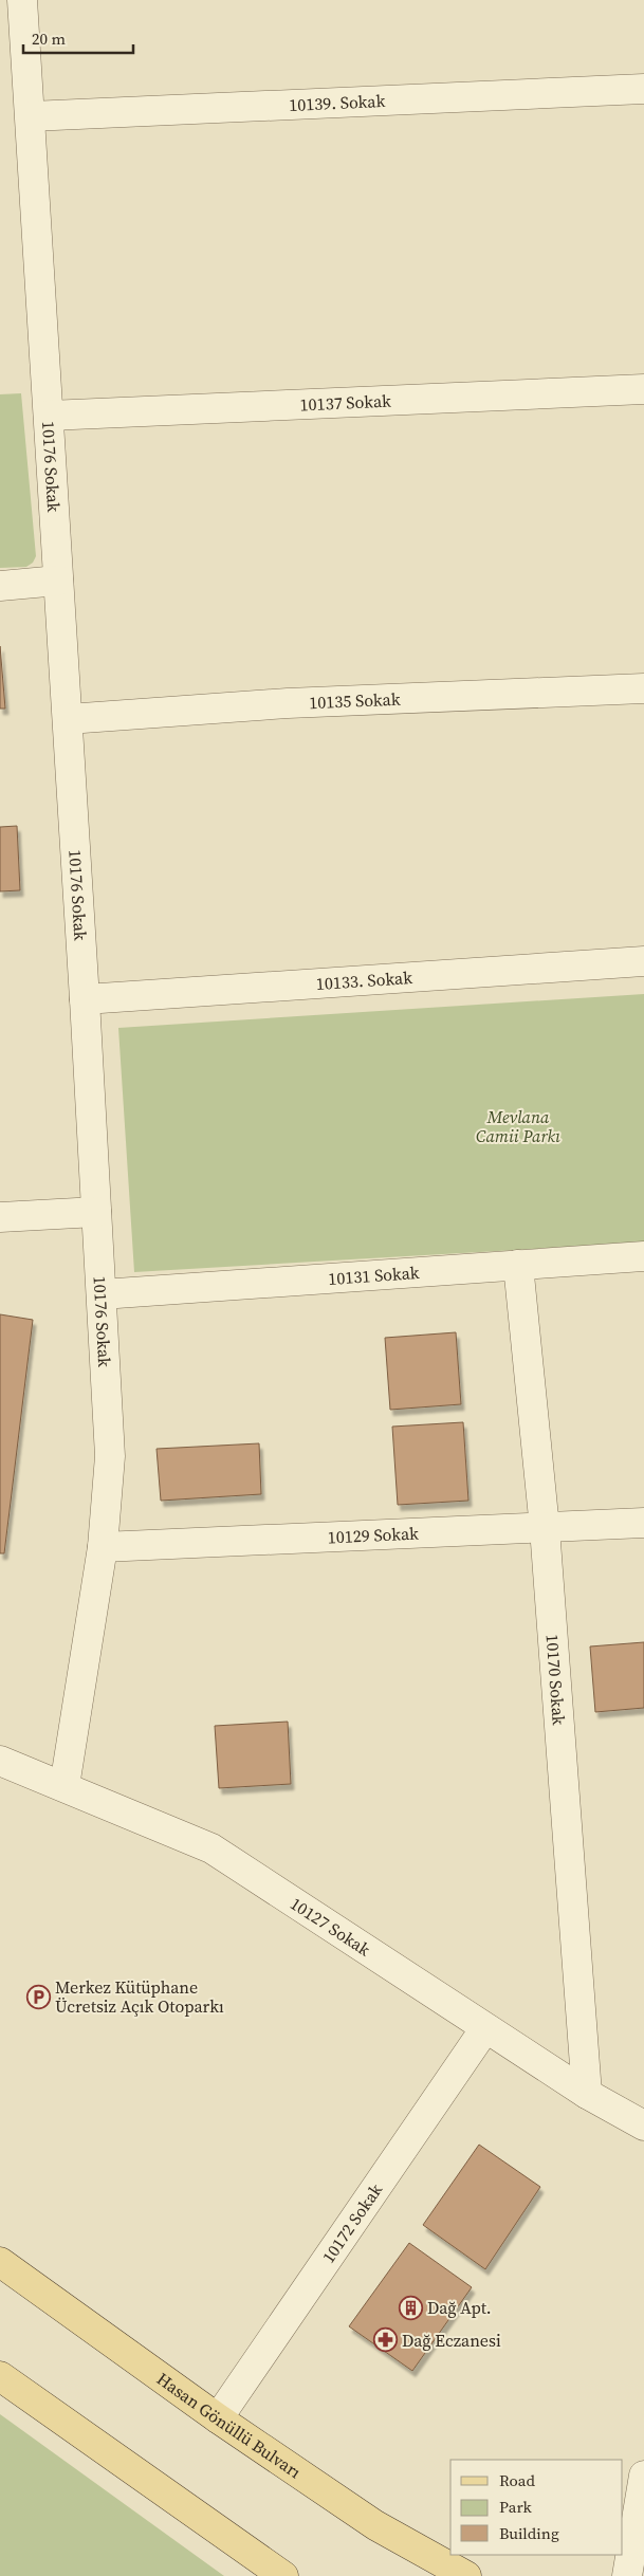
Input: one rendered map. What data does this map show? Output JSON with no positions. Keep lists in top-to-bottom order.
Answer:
{
  "streets": {
    "main road": ["Hasan Gönüllü Bulvarı"],
    "street": [
      "10139. Sokak",
      "10137 Sokak",
      "10176 Sokak",
      "10135 Sokak",
      "10133. Sokak",
      "10131 Sokak",
      "10129 Sokak",
      "10170 Sokak",
      "10127 Sokak",
      "10172 Sokak"
    ]
  },
  "crossings": [
    ["10139. Sokak", "10176 Sokak"],
    ["10137 Sokak", "10176 Sokak"],
    ["10176 Sokak", "10135 Sokak"],
    ["10176 Sokak", "10133. Sokak"],
    ["10176 Sokak", "10131 Sokak"],
    ["10176 Sokak", "10129 Sokak"],
    ["10176 Sokak", "10127 Sokak"],
    ["10131 Sokak", "10170 Sokak"],
    ["10129 Sokak", "10170 Sokak"],
    ["10170 Sokak", "10127 Sokak"],
    ["10127 Sokak", "10172 Sokak"],
    ["10172 Sokak", "Hasan Gönüllü Bulvarı"]
  ],
  "parks": ["Mevlana Camii Parkı"],
  "places": {
    "parking": ["Merkez Kütüphane Ücretsiz Açık Otoparkı"],
    "building": ["Dağ Apt."],
    "pharmacy": ["Dağ Eczanesi"]
  },
  "legend": ["Road", "Park", "Building"],
  "scale_bar": "20 m"
}
